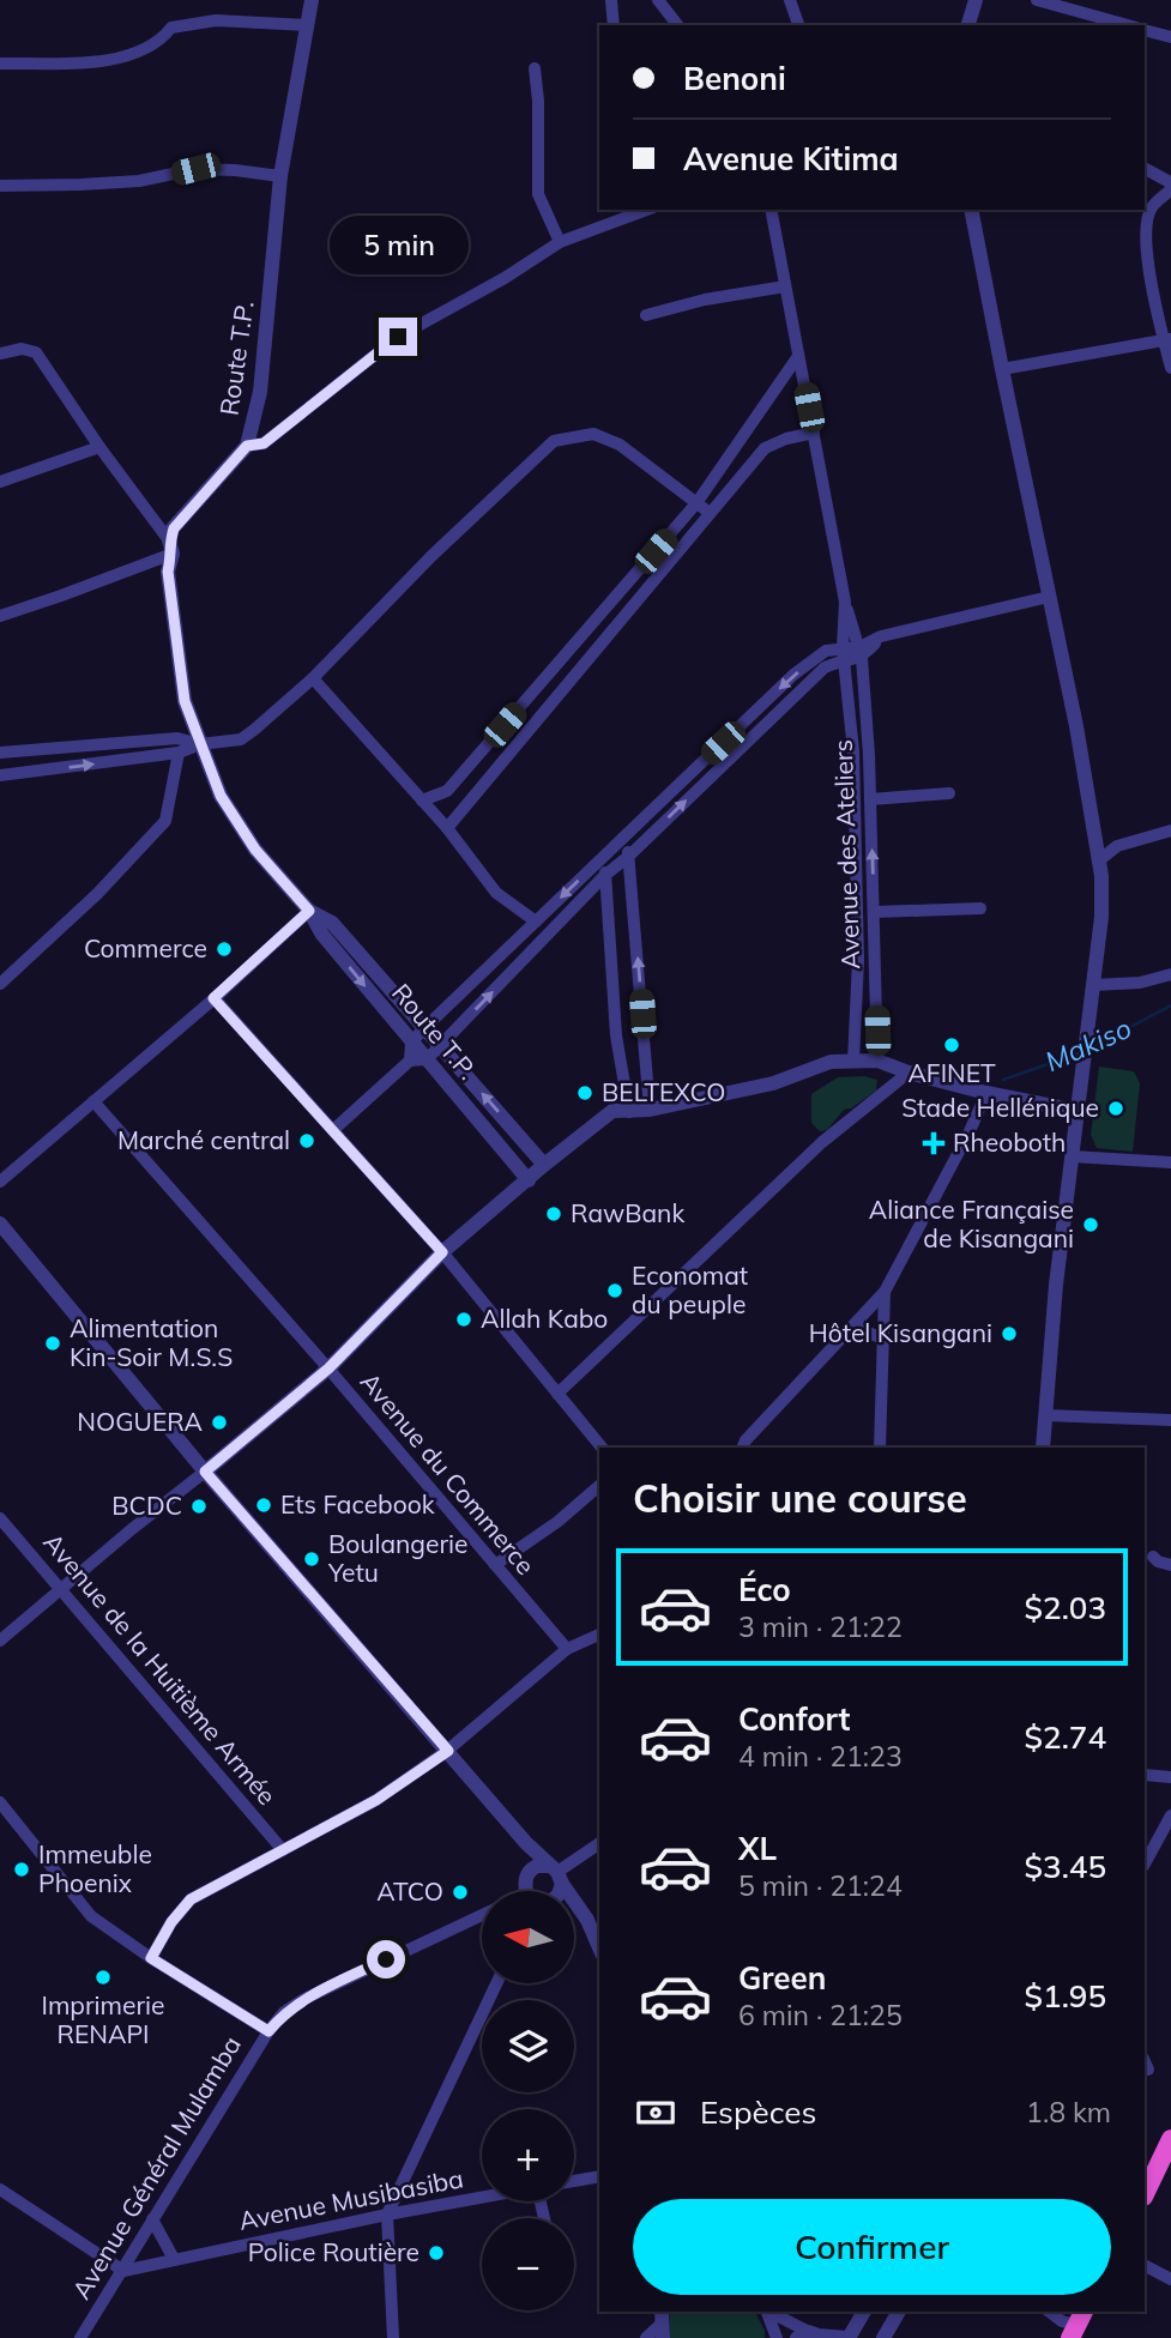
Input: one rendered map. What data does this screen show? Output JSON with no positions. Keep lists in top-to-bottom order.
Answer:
{
  "streets": {
    "street": [
      "Route T.P.",
      "Avenue des Ateliers",
      "Avenue du Commerce",
      "Avenue de la Huitième Armée",
      "Avenue Général Mulamba",
      "Avenue Musibasiba"
    ]
  },
  "crossings": [
    ["Avenue Général Mulamba", "Avenue Musibasiba"]
  ],
  "water": ["Makiso"],
  "places": {
    "other": [
      "Commerce",
      "AFINET",
      "BELTEXCO",
      "Stade Hellénique",
      "Marché central",
      "RawBank",
      "Aliance Française de Kisangani",
      "Economat du peuple",
      "Allah Kabo",
      "Hôtel Kisangani",
      "Alimentation Kin-Soir M.S.S",
      "NOGUERA",
      "Ets Facebook",
      "BCDC",
      "Boulangerie Yetu",
      "Immeuble Phoenix",
      "ATCO",
      "Imprimerie RENAPI",
      "Police Routière"
    ],
    "health": ["Rheoboth"]
  },
  "north": "left",
  "page": {
    "banner": ["Benoni", "Avenue Kitima"],
    "bubble": "5 min",
    "heading": "Choisir une course",
    "list": [
      {
        "name": "Éco",
        "note": "3 min · 21:22",
        "value": "$2.03"
      },
      {
        "name": "Confort",
        "note": "4 min · 21:23",
        "value": "$2.74"
      },
      {
        "name": "XL",
        "note": "5 min · 21:24",
        "value": "$3.45"
      },
      {
        "name": "Green",
        "note": "6 min · 21:25",
        "value": "$1.95"
      }
    ],
    "map_buttons": ["+", "−"],
    "pay": ["Espèces", "1.8 km"],
    "buttons": "Confirmer"
  }
}
